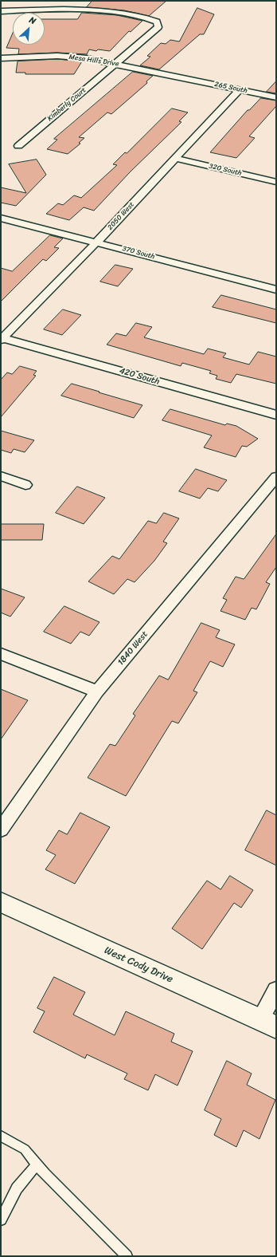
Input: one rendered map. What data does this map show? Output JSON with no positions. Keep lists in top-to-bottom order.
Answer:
{
  "streets": {
    "street": [
      "Mesa Hills Drive",
      "265 South",
      "Kimberly Court",
      "320 South",
      "2050 West",
      "370 South",
      "420 South",
      "1840 West",
      "West Cody Drive"
    ]
  },
  "crossings": [
    ["Mesa Hills Drive", "265 South"],
    ["Mesa Hills Drive", "Kimberly Court"],
    ["265 South", "2050 West"],
    ["320 South", "2050 West"],
    ["2050 West", "370 South"],
    ["2050 West", "420 South"]
  ],
  "north": "top right"
}
